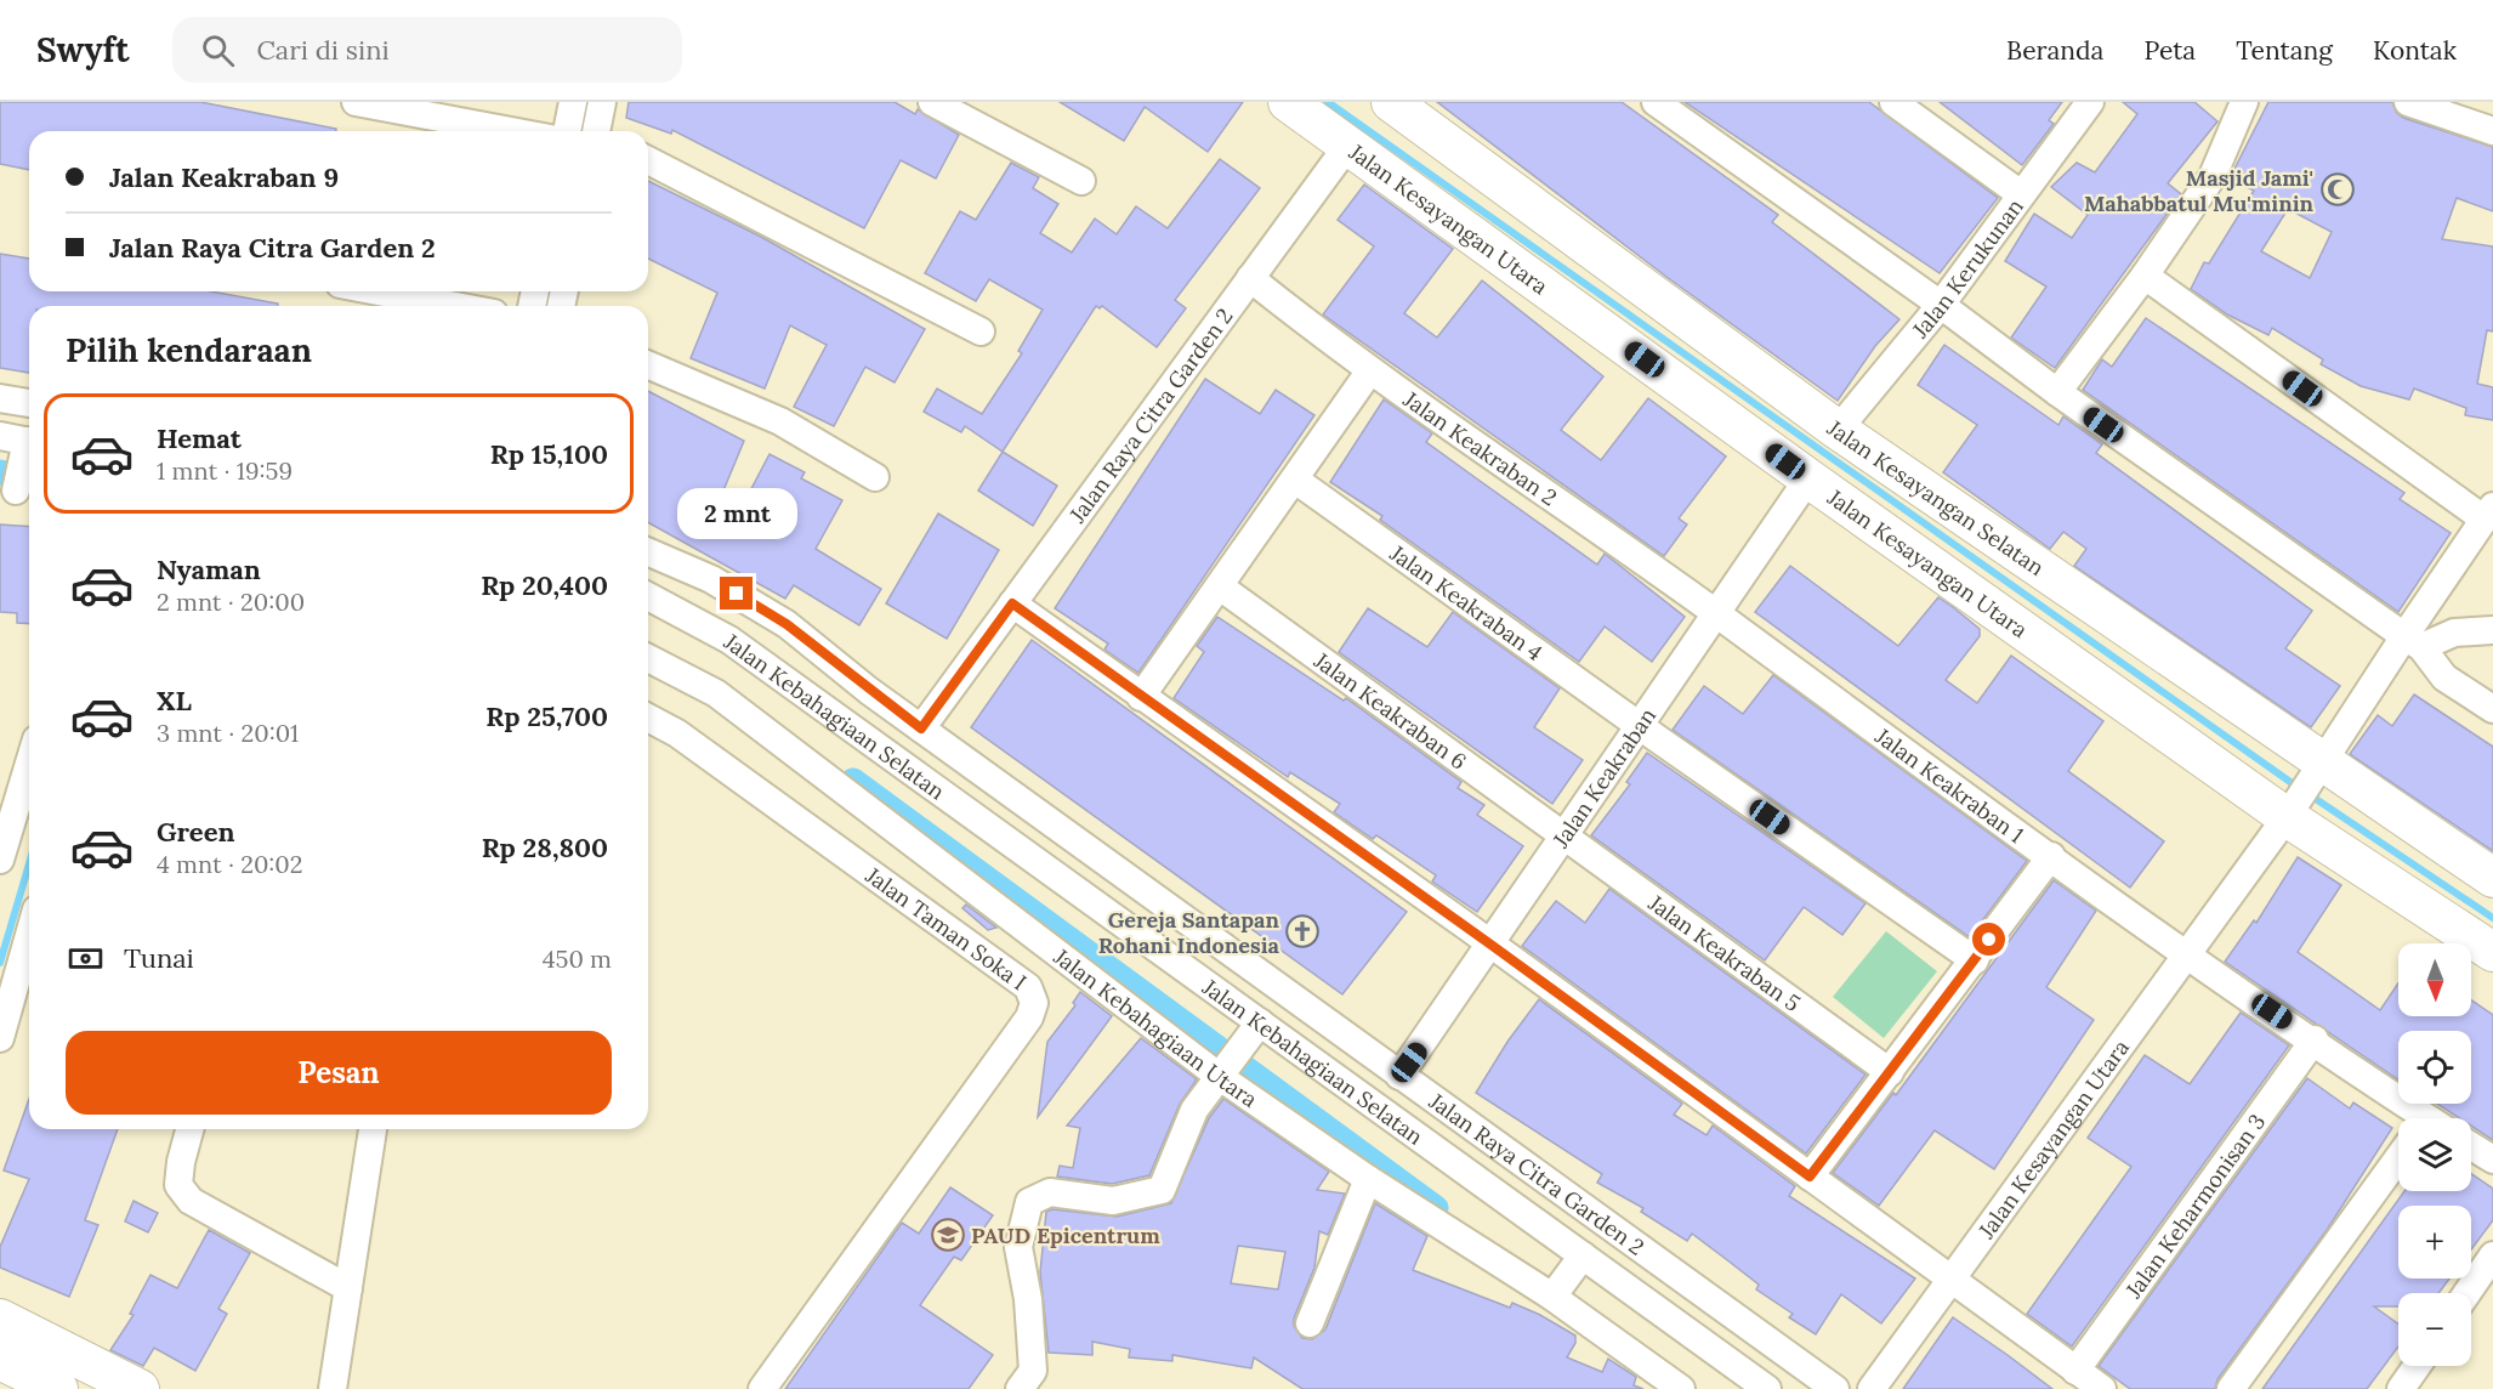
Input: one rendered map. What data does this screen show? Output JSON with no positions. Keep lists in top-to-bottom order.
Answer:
{
  "streets": {
    "street": [
      "Jalan Kesayangan Utara",
      "Jalan Kerukunan",
      "Jalan Raya Citra Garden 2",
      "Jalan Keakraban 2",
      "Jalan Kesayangan Selatan",
      "Jalan Keakraban 4",
      "Jalan Keakraban 6",
      "Jalan Kebahagiaan Selatan",
      "Jalan Keakraban",
      "Jalan Keakraban 1",
      "Jalan Taman Soka I",
      "Jalan Keakraban 5",
      "Jalan Kebahagiaan Utara",
      "Jalan Keharmonisan 3"
    ]
  },
  "crossings": [
    ["Jalan Kesayangan Utara", "Jalan Raya Citra Garden 2"],
    ["Jalan Kesayangan Utara", "Jalan Kesayangan Selatan"],
    ["Jalan Kesayangan Utara", "Jalan Keakraban"],
    ["Jalan Kesayangan Utara", "Jalan Keakraban 1"],
    ["Jalan Kerukunan", "Jalan Kesayangan Selatan"],
    ["Jalan Raya Citra Garden 2", "Jalan Keakraban 2"],
    ["Jalan Raya Citra Garden 2", "Jalan Keakraban"],
    ["Jalan Keakraban 2", "Jalan Keakraban"],
    ["Jalan Keakraban 2", "Jalan Keakraban 1"],
    ["Jalan Keakraban 4", "Jalan Keakraban"],
    ["Jalan Keakraban 6", "Jalan Keakraban"],
    ["Jalan Keakraban 6", "Jalan Keakraban 5"],
    ["Jalan Keakraban", "Jalan Keakraban 1"],
    ["Jalan Keakraban", "Jalan Keakraban 5"],
    ["Jalan Keakraban 1", "Jalan Keharmonisan 3"]
  ],
  "places": {
    "mosque": ["Masjid Jami' Mahabbatul Mu'minin"],
    "church": ["Gereja Santapan Rohani Indonesia"],
    "school or university": ["PAUD Epicentrum"]
  },
  "north": "bottom",
  "page": {
    "header": "Swyft",
    "search": "Cari di sini",
    "nav": [
      "Beranda",
      "Peta",
      "Tentang",
      "Kontak"
    ],
    "banner": ["Jalan Keakraban 9", "Jalan Raya Citra Garden 2"],
    "heading": "Pilih kendaraan",
    "list": [
      {
        "name": "Hemat",
        "note": "1 mnt · 19:59",
        "value": "Rp 15,100"
      },
      {
        "name": "Nyaman",
        "note": "2 mnt · 20:00",
        "value": "Rp 20,400"
      },
      {
        "name": "XL",
        "note": "3 mnt · 20:01",
        "value": "Rp 25,700"
      },
      {
        "name": "Green",
        "note": "4 mnt · 20:02",
        "value": "Rp 28,800"
      }
    ],
    "bubble": "2 mnt",
    "pay": ["Tunai", "450 m"],
    "map_buttons": ["+", "−"],
    "buttons": "Pesan"
  }
}
